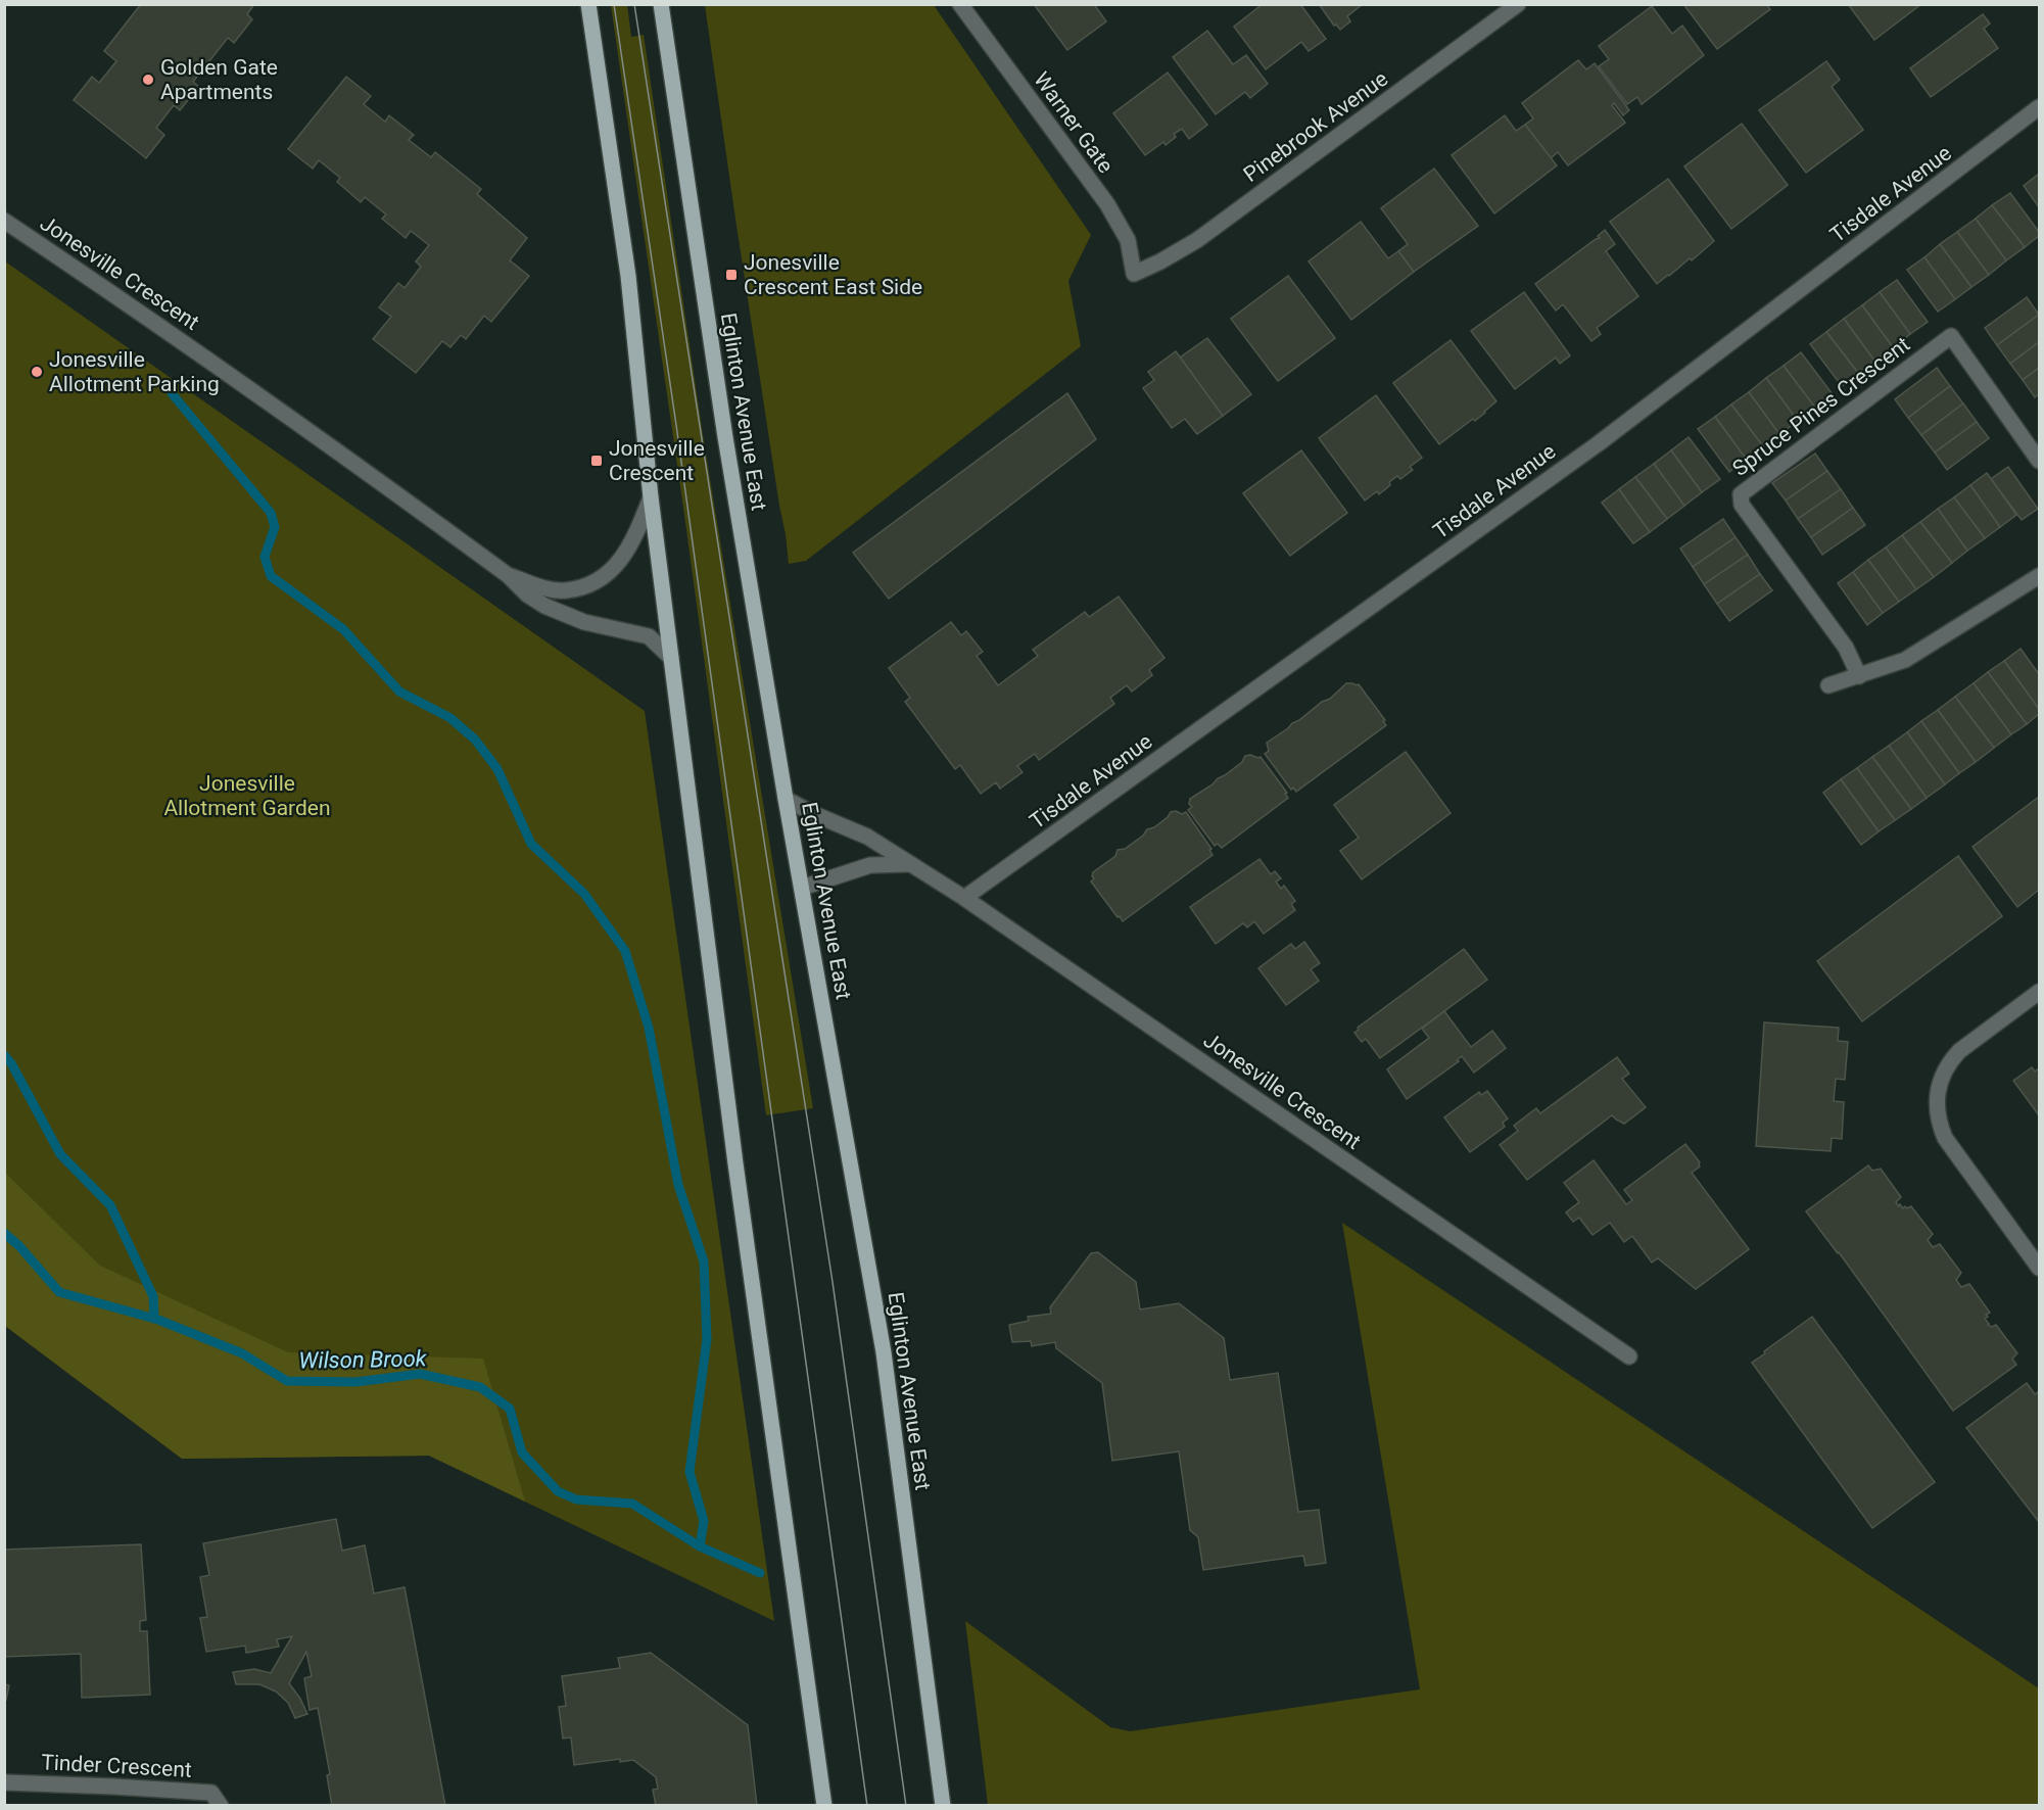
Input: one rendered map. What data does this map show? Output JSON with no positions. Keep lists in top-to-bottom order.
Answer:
{
  "streets": {
    "main road": ["Eglinton Avenue East"],
    "street": [
      "Warner Gate",
      "Pinebrook Avenue",
      "Tisdale Avenue",
      "Jonesville Crescent",
      "Spruce Pines Crescent",
      "Tinder Crescent"
    ]
  },
  "crossings": [
    ["Warner Gate", "Pinebrook Avenue"],
    ["Tisdale Avenue", "Jonesville Crescent"],
    ["Jonesville Crescent", "Eglinton Avenue East"]
  ],
  "water": ["Wilson Brook"],
  "parks": ["Jonesville Allotment Garden"],
  "places": {
    "other": ["Golden Gate Apartments", "Jonesville Allotment Parking"],
    "transit": ["Jonesville Crescent East Side", "Jonesville Crescent"]
  }
}
